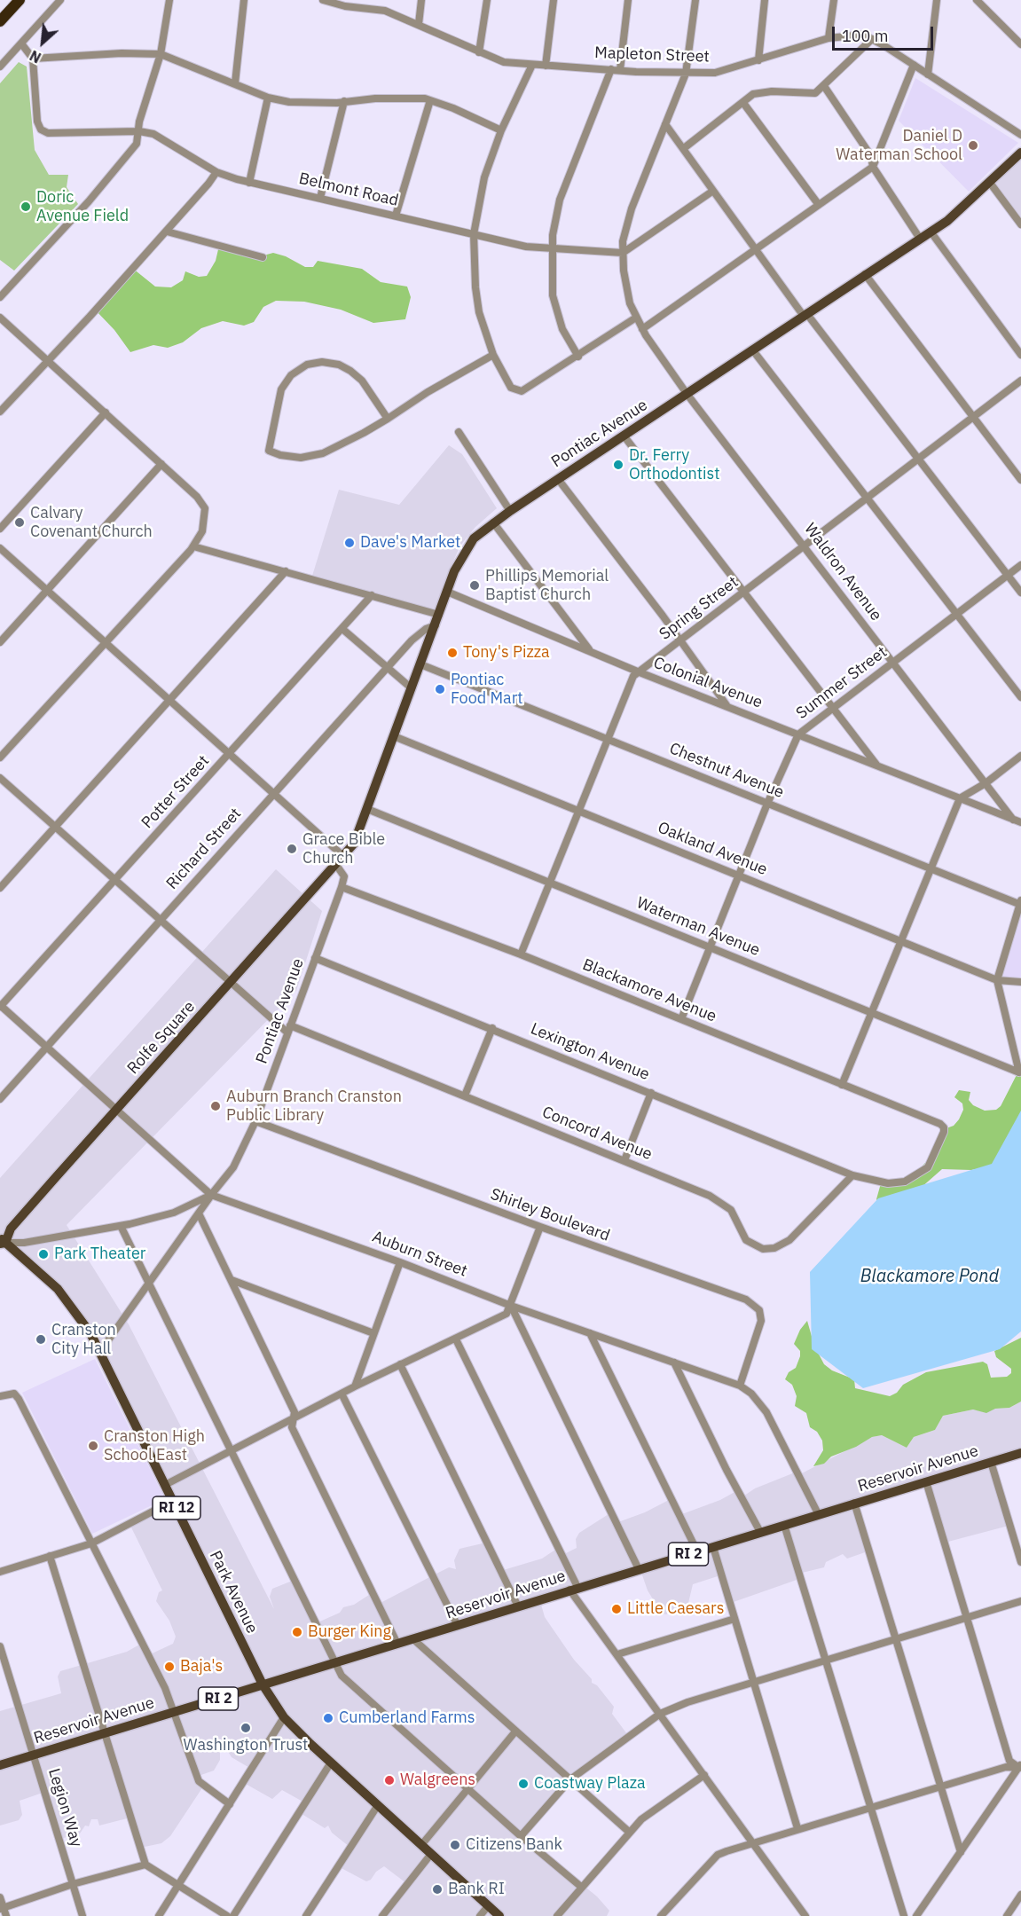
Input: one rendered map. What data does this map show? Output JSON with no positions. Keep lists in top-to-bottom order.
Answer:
{
  "streets": {
    "main road": [
      "Pontiac Avenue",
      "Rolfe Square",
      "Reservoir Avenue",
      "RI 12",
      "RI 2",
      "Park Avenue"
    ],
    "street": [
      "Mapleton Street",
      "Belmont Road",
      "Waldron Avenue",
      "Spring Street",
      "Colonial Avenue",
      "Summer Street",
      "Chestnut Avenue",
      "Potter Street",
      "Richard Street",
      "Oakland Avenue",
      "Waterman Avenue",
      "Blackamore Avenue",
      "Lexington Avenue",
      "Concord Avenue",
      "Shirley Boulevard",
      "Auburn Street",
      "Legion Way"
    ]
  },
  "crossings": [
    ["Mapleton Street", "Waldron Avenue"],
    ["Belmont Road", "Waldron Avenue"],
    ["Pontiac Avenue", "Waldron Avenue"],
    ["Pontiac Avenue", "Colonial Avenue"],
    ["Pontiac Avenue", "Chestnut Avenue"],
    ["Pontiac Avenue", "Richard Street"],
    ["Pontiac Avenue", "Oakland Avenue"],
    ["Pontiac Avenue", "Waterman Avenue"],
    ["Pontiac Avenue", "Blackamore Avenue"],
    ["Pontiac Avenue", "Rolfe Square"],
    ["Pontiac Avenue", "Lexington Avenue"],
    ["Pontiac Avenue", "Concord Avenue"],
    ["Pontiac Avenue", "Shirley Boulevard"],
    ["Pontiac Avenue", "Auburn Street"],
    ["Pontiac Avenue", "Park Avenue"],
    ["Waldron Avenue", "Spring Street"],
    ["Waldron Avenue", "Colonial Avenue"],
    ["Waldron Avenue", "Summer Street"],
    ["Spring Street", "Colonial Avenue"],
    ["Spring Street", "Chestnut Avenue"],
    ["Spring Street", "Oakland Avenue"],
    ["Spring Street", "Waterman Avenue"],
    ["Spring Street", "Blackamore Avenue"],
    ["Colonial Avenue", "Summer Street"],
    ["Summer Street", "Chestnut Avenue"],
    ["Summer Street", "Oakland Avenue"],
    ["Summer Street", "Waterman Avenue"],
    ["Summer Street", "Blackamore Avenue"],
    ["Potter Street", "Concord Avenue"],
    ["Potter Street", "Auburn Street"],
    ["Richard Street", "Concord Avenue"],
    ["Richard Street", "Auburn Street"],
    ["Oakland Avenue", "Waterman Avenue"],
    ["Blackamore Avenue", "Lexington Avenue"],
    ["Rolfe Square", "Concord Avenue"],
    ["Rolfe Square", "Auburn Street"],
    ["Rolfe Square", "Park Avenue"],
    ["Lexington Avenue", "Concord Avenue"],
    ["Shirley Boulevard", "Auburn Street"],
    ["Auburn Street", "Reservoir Avenue"],
    ["Reservoir Avenue", "Park Avenue"],
    ["Reservoir Avenue", "Legion Way"]
  ],
  "water": ["Blackamore Pond"],
  "places": [
    "Daniel D Waterman School",
    "Doric Avenue Field",
    "Dr. Ferry Orthodontist",
    "Calvary Covenant Church",
    "Dave's Market",
    "Phillips Memorial Baptist Church",
    "Tony's Pizza",
    "Pontiac Food Mart",
    "Grace Bible Church",
    "Auburn Branch Cranston Public Library",
    "Park Theater",
    "Cranston City Hall",
    "Cranston High School East",
    "Little Caesars",
    "Burger King",
    "Baja's",
    "Cumberland Farms",
    "Washington Trust",
    "Walgreens",
    "Coastway Plaza",
    "Citizens Bank",
    "Bank RI"
  ],
  "scale_bar": "100 m",
  "north": "bottom left"
}
